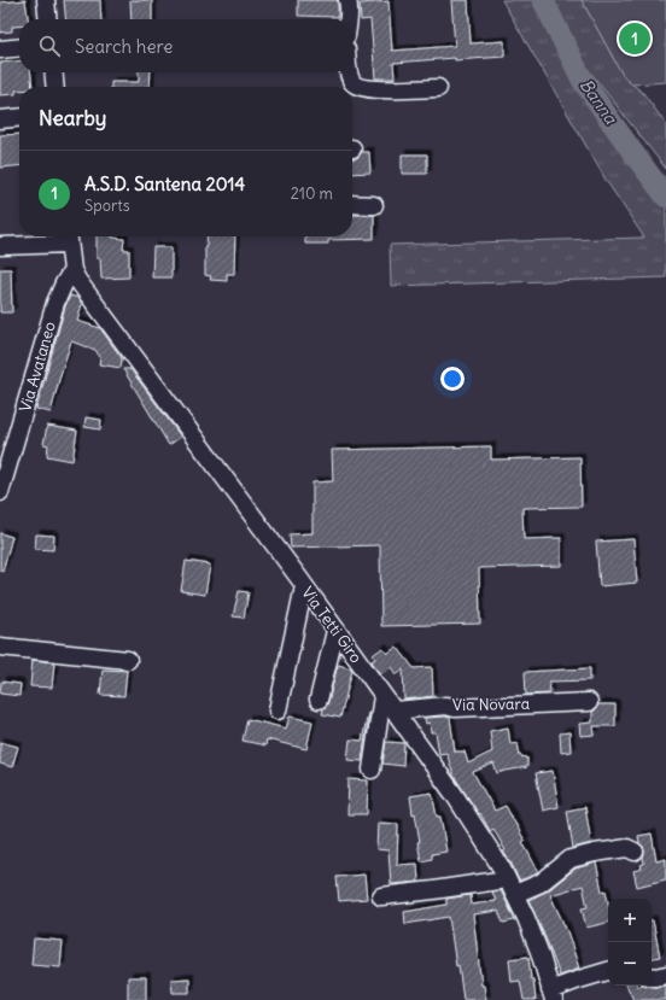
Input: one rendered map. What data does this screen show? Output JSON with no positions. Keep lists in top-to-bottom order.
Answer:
{
  "streets": {
    "street": ["Via Avataneo", "Via Tetti Giro", "Via Novara"]
  },
  "crossings": [
    ["Via Avataneo", "Via Tetti Giro"],
    ["Via Tetti Giro", "Via Novara"]
  ],
  "water": ["Banna"],
  "page": {
    "search": "Search here",
    "pins": "1",
    "heading": "Nearby",
    "list": [
      {
        "mark": "1",
        "name": "A.S.D. Santena 2014",
        "note": "Sports",
        "value": "210 m"
      }
    ],
    "map_buttons": ["+", "−"]
  }
}
